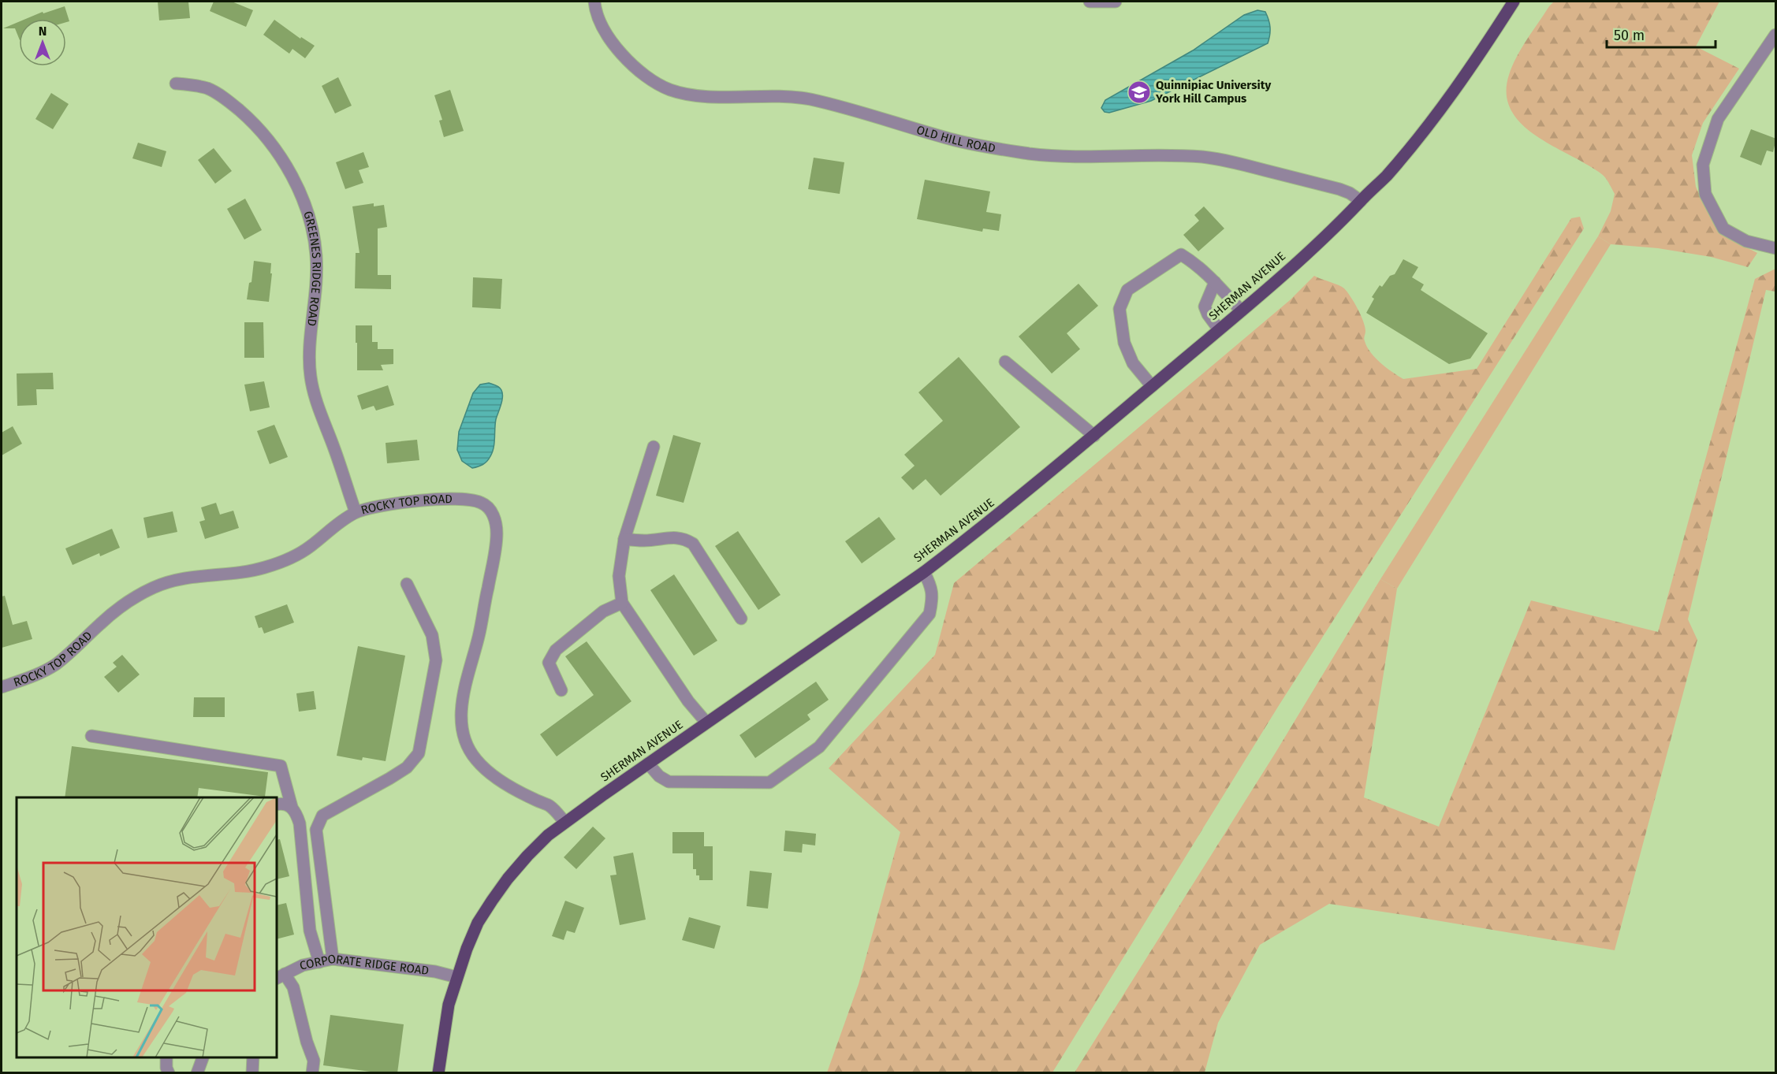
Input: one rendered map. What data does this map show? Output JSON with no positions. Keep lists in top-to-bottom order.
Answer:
{
  "streets": {
    "main road": ["SHERMAN AVENUE"],
    "street": [
      "OLD HILL ROAD",
      "GREENES RIDGE ROAD",
      "ROCKY TOP ROAD",
      "CORPORATE RIDGE ROAD"
    ]
  },
  "crossings": [
    ["OLD HILL ROAD", "SHERMAN AVENUE"],
    ["GREENES RIDGE ROAD", "ROCKY TOP ROAD"],
    ["SHERMAN AVENUE", "ROCKY TOP ROAD"],
    ["SHERMAN AVENUE", "CORPORATE RIDGE ROAD"]
  ],
  "places": {
    "school or university": ["Quinnipiac University York Hill Campus"]
  },
  "scale_bar": "50 m",
  "north": "top"
}
